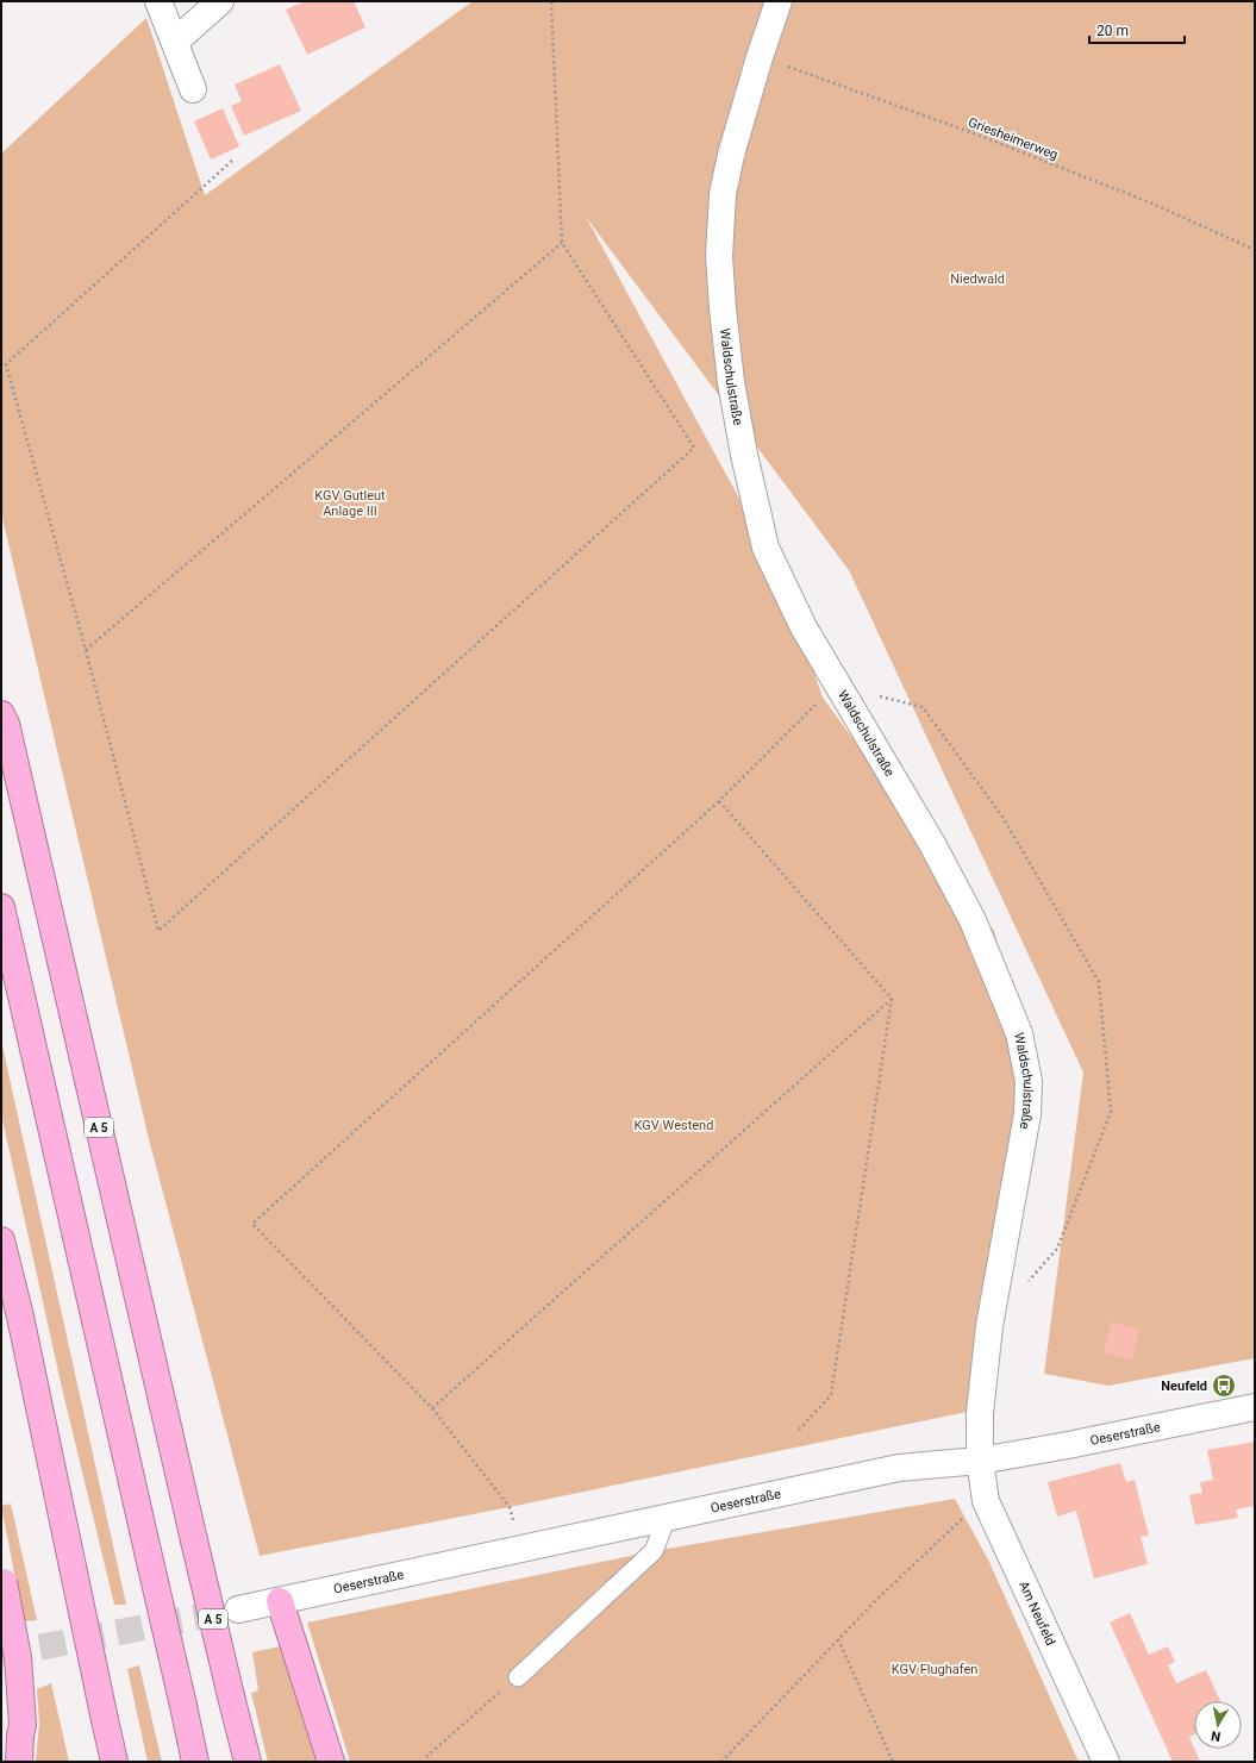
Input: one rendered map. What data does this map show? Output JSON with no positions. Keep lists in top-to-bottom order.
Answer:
{
  "streets": {
    "highway": ["A 5"],
    "street": ["Waldschulstraße", "Oeserstraße", "Am Neufeld"],
    "path": ["Griesheimerweg"]
  },
  "crossings": [
    ["Griesheimerweg", "Waldschulstraße"],
    ["Waldschulstraße", "Oeserstraße"],
    ["Waldschulstraße", "Am Neufeld"],
    ["Oeserstraße", "Am Neufeld"]
  ],
  "parks": [
    "Niedwald",
    "KGV Gutleut Anlage III",
    "KGV Westend",
    "KGV Flughafen"
  ],
  "places": {
    "bus stop": ["Neufeld"]
  },
  "scale_bar": "20 m",
  "north": "bottom"
}
